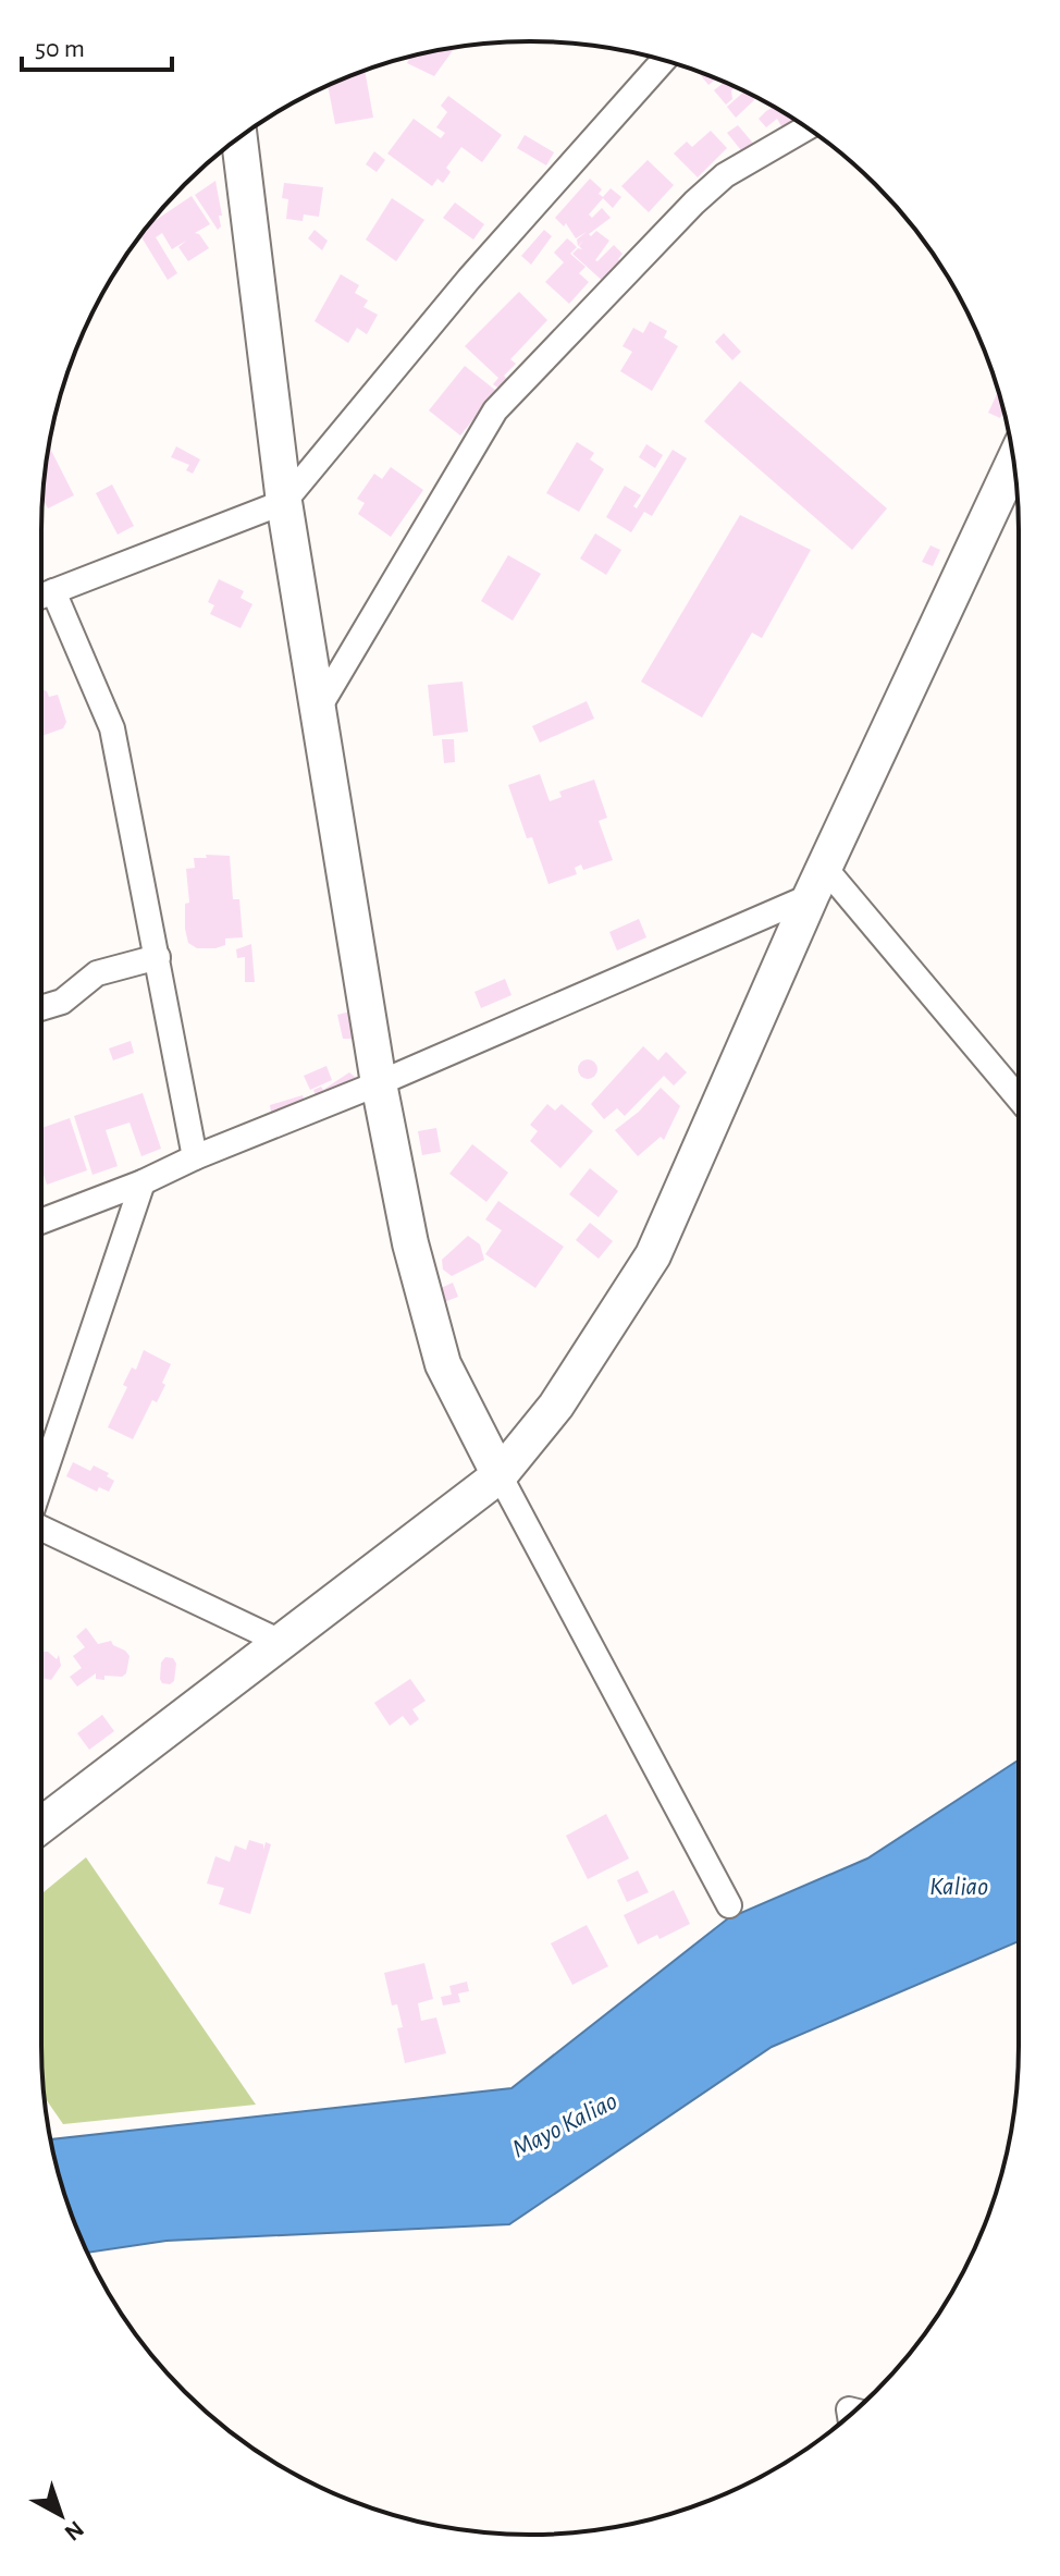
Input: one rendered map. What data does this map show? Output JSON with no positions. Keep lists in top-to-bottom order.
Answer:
{
  "water": ["Kaliao", "Mayo Kaliao"],
  "scale_bar": "50 m",
  "north": "bottom right"
}
